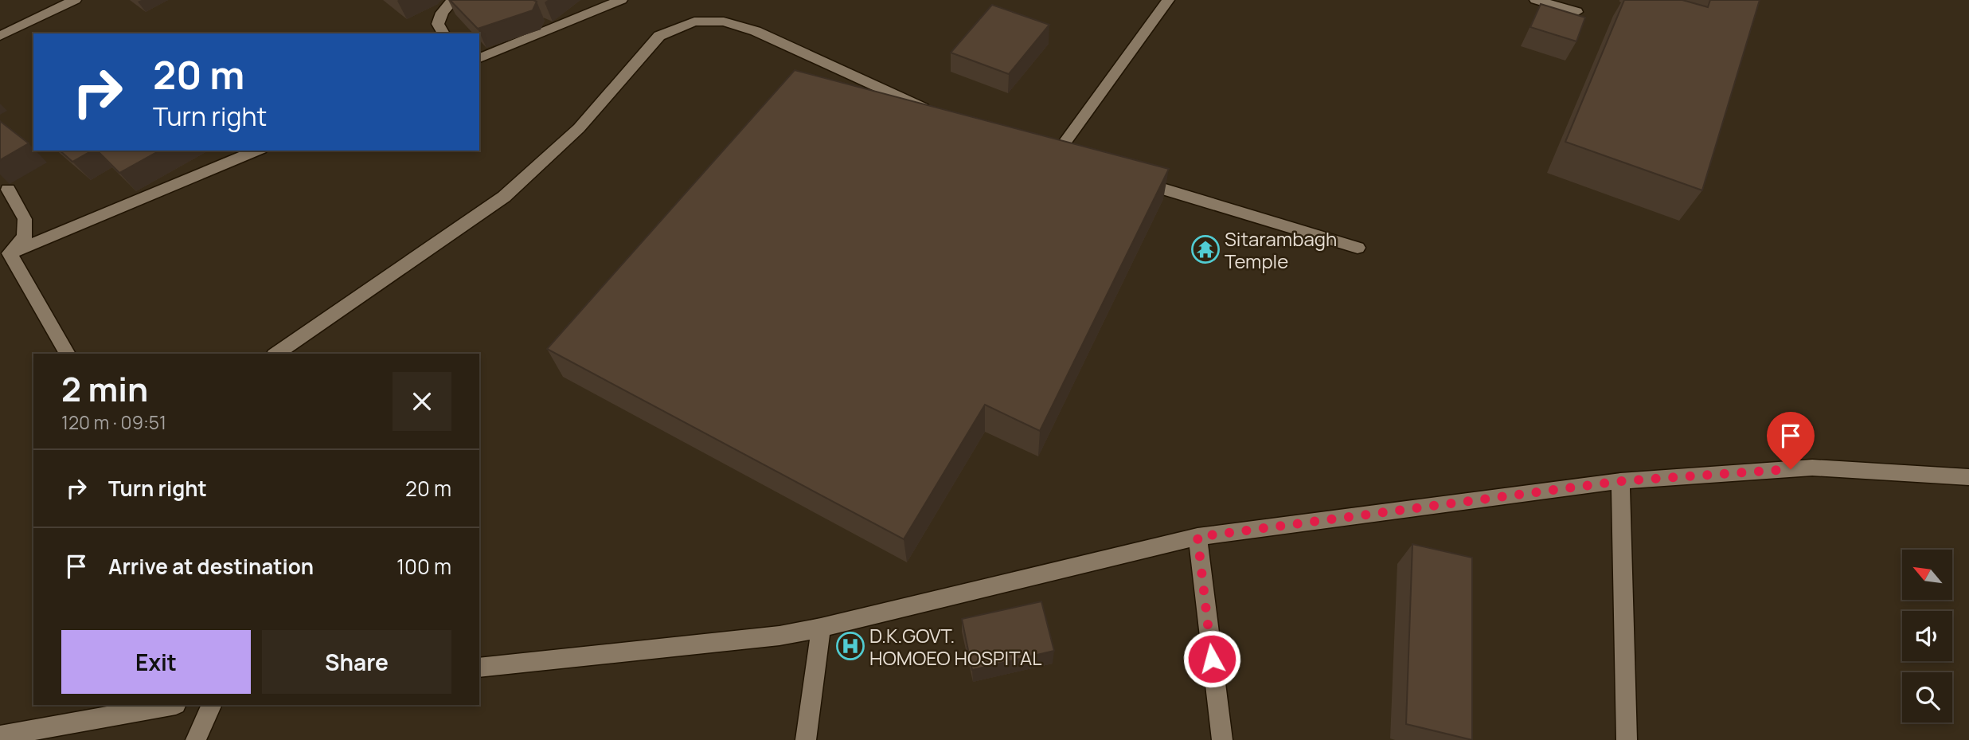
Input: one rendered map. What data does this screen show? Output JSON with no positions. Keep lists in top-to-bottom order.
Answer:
{
  "places": {
    "temple": ["Sitarambagh Temple"],
    "hospital": ["D.K.GOVT. HOMOEO HOSPITAL"]
  },
  "north": "top left",
  "page": {
    "turn": ["20 m", "Turn right"],
    "heading": ["2 min", "120 m · 09:51"],
    "list": [
      {
        "name": "Turn right",
        "value": "20 m"
      },
      {
        "name": "Arrive at destination",
        "value": "100 m"
      }
    ],
    "buttons": ["Exit", "Share"]
  }
}
